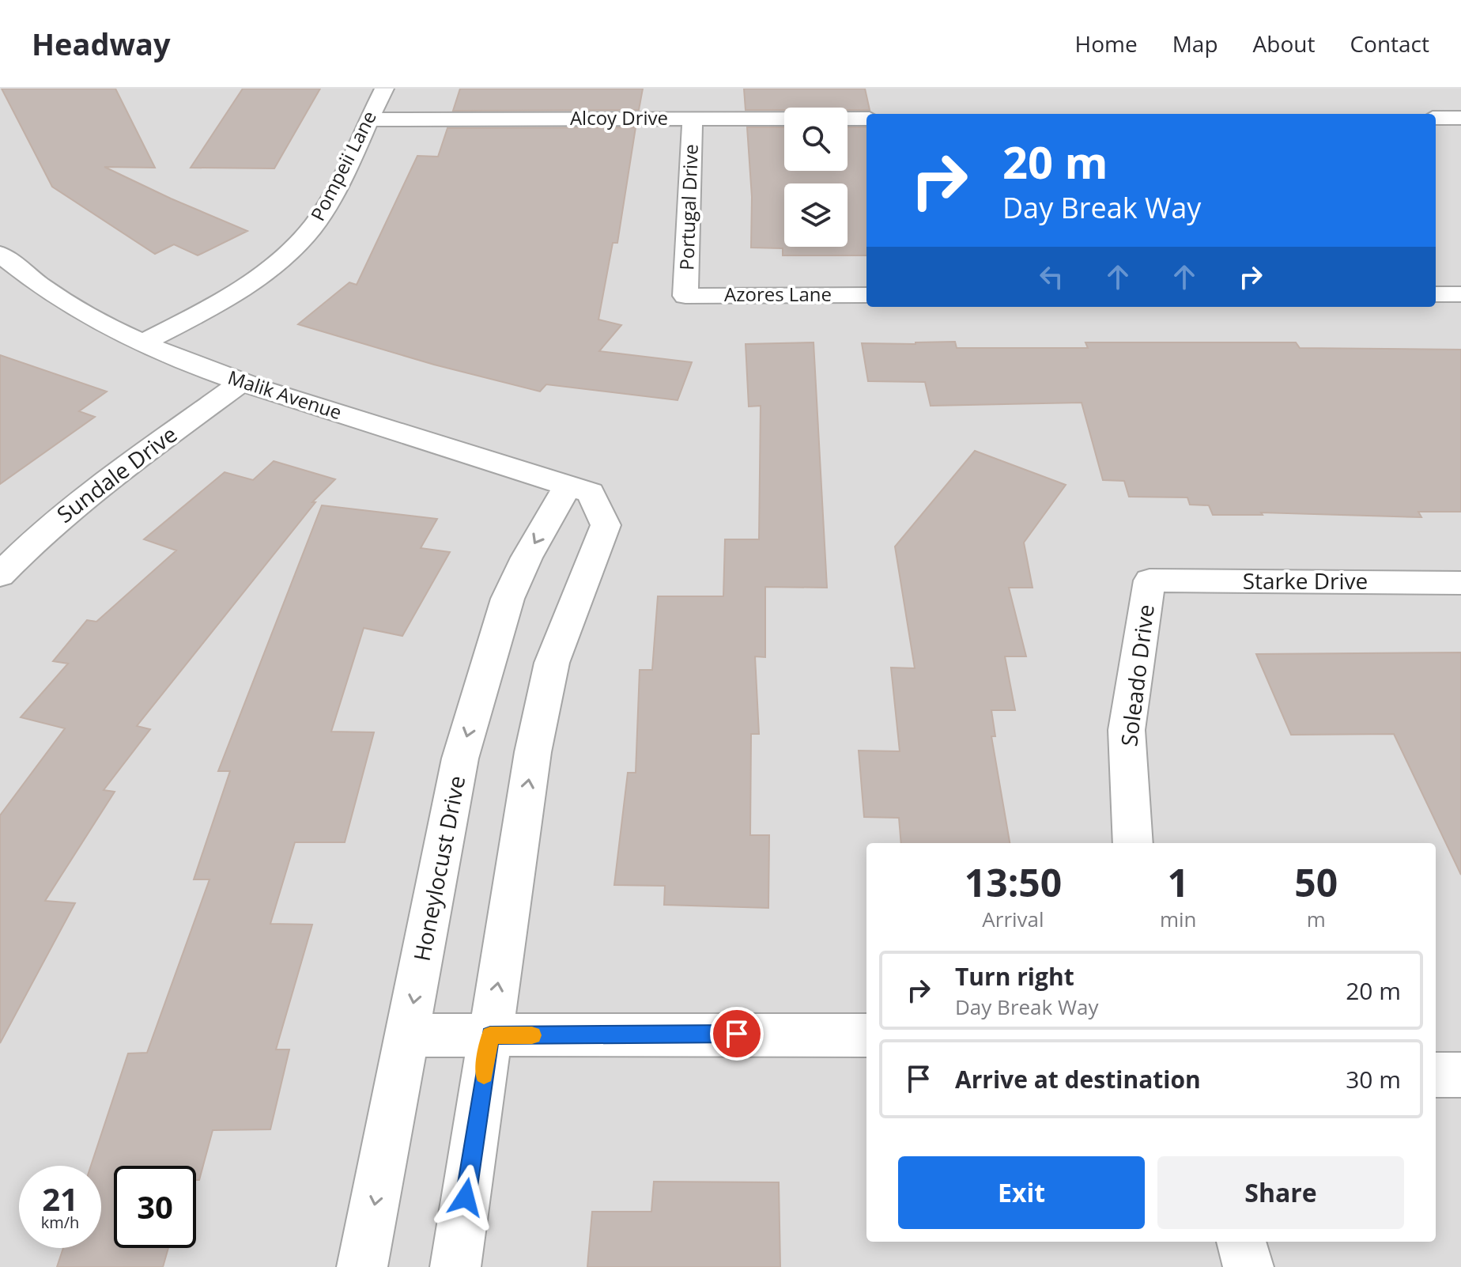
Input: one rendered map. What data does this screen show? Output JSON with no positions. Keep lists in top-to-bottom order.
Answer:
{
  "streets": {
    "street": [
      "Alcoy Drive",
      "Pompeii Lane",
      "Portugal Drive",
      "Azores Lane",
      "Malik Avenue",
      "Sundale Drive",
      "Starke Drive",
      "Soleado Drive",
      "Honeylocust Drive"
    ]
  },
  "crossings": [
    ["Alcoy Drive", "Pompeii Lane"],
    ["Alcoy Drive", "Portugal Drive"],
    ["Pompeii Lane", "Malik Avenue"],
    ["Portugal Drive", "Azores Lane"],
    ["Malik Avenue", "Sundale Drive"],
    ["Malik Avenue", "Honeylocust Drive"],
    ["Starke Drive", "Soleado Drive"]
  ],
  "page": {
    "header": "Headway",
    "nav": [
      "Home",
      "Map",
      "About",
      "Contact"
    ],
    "turn": ["20 m", "Day Break Way"],
    "eta": [
      "13:50",
      "Arrival",
      "1",
      "min",
      "50",
      "m"
    ],
    "list": [
      {
        "name": "Turn right",
        "note": "Day Break Way",
        "value": "20 m"
      },
      {
        "name": "Arrive at destination",
        "value": "30 m"
      }
    ],
    "buttons": ["Exit", "Share"],
    "speed": "21 km/h",
    "limit": "30"
  }
}
